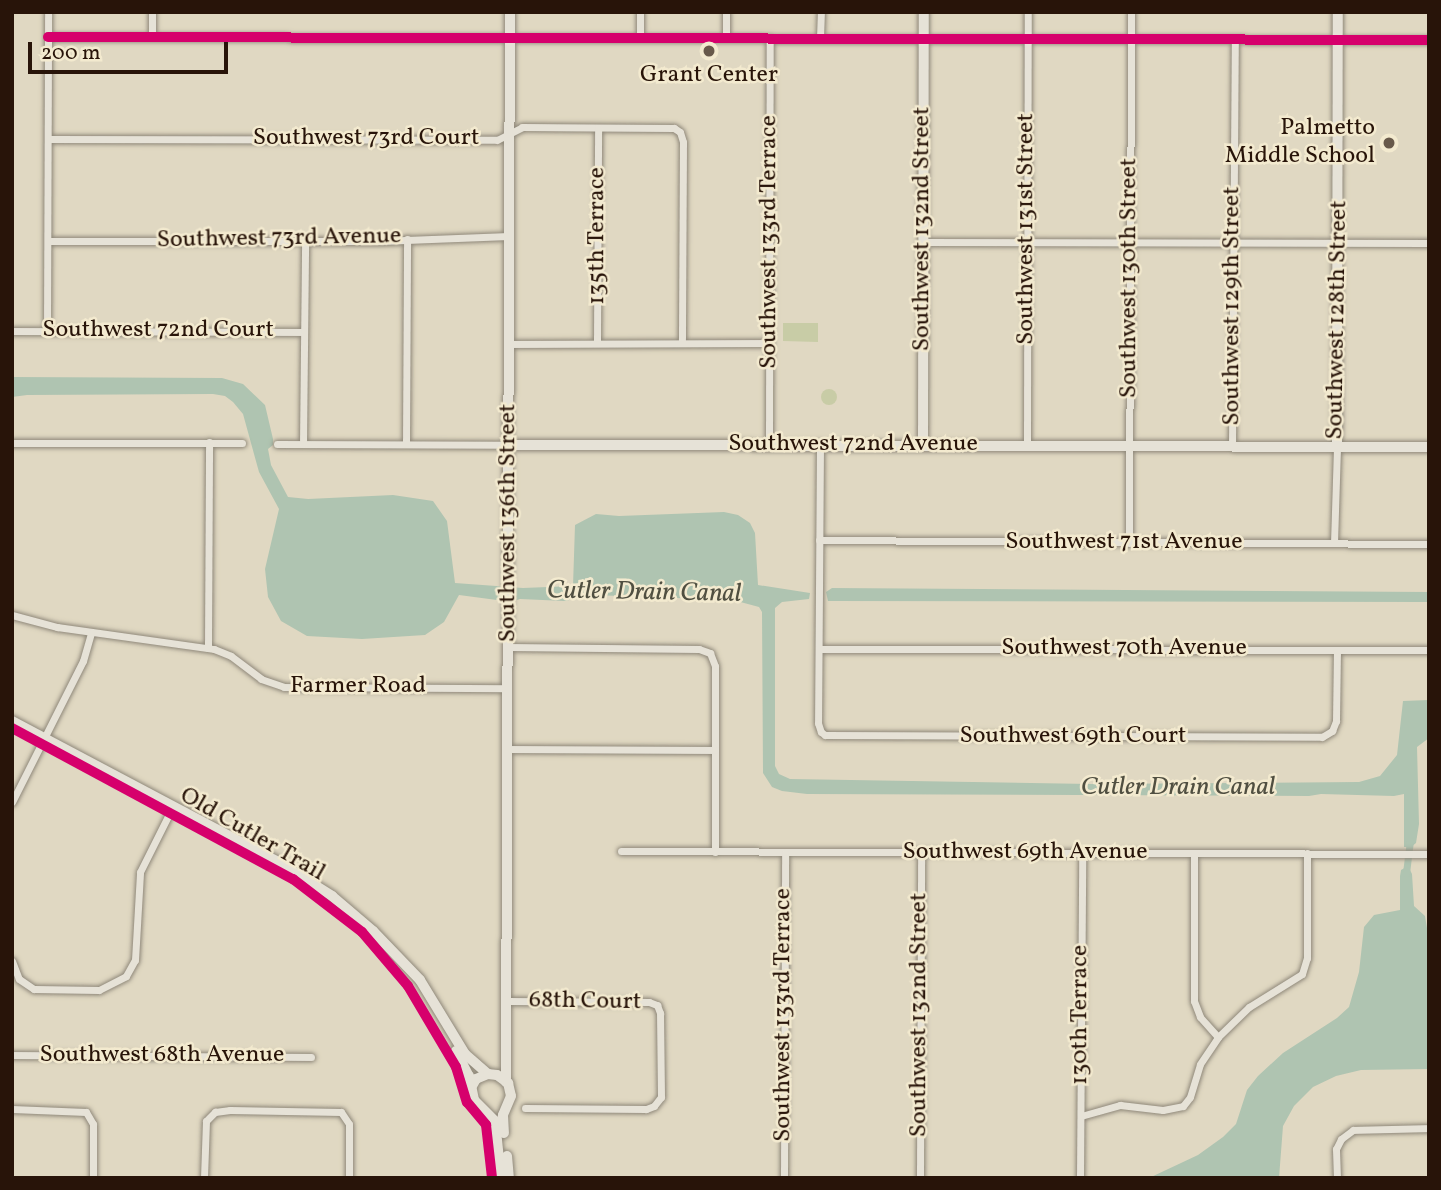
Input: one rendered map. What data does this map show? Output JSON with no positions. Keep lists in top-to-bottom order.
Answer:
{
  "streets": {
    "street": [
      "Southwest 73rd Court",
      "Southwest 132nd Street",
      "Southwest 131st Street",
      "135th Terrace",
      "Southwest 73rd Avenue",
      "Southwest 133rd Terrace",
      "Southwest 130th Street",
      "Southwest 129th Street",
      "Southwest 128th Street",
      "Southwest 72nd Court",
      "Southwest 72nd Avenue",
      "Southwest 136th Street",
      "Southwest 71st Avenue",
      "Southwest 70th Avenue",
      "Farmer Road",
      "Southwest 69th Court",
      "Southwest 69th Avenue",
      "68th Court",
      "130th Terrace",
      "Southwest 68th Avenue"
    ],
    "cycle path": ["Old Cutler Trail"]
  },
  "crossings": [
    ["Southwest 73rd Court", "135th Terrace"],
    ["Southwest 73rd Court", "Southwest 136th Street"],
    ["Southwest 132nd Street", "Southwest 72nd Avenue"],
    ["Southwest 132nd Street", "Southwest 69th Avenue"],
    ["Southwest 131st Street", "Southwest 72nd Avenue"],
    ["Southwest 73rd Avenue", "Southwest 136th Street"],
    ["Southwest 133rd Terrace", "Southwest 72nd Avenue"],
    ["Southwest 133rd Terrace", "Southwest 69th Avenue"],
    ["Southwest 130th Street", "Southwest 72nd Avenue"],
    ["Southwest 130th Street", "Southwest 71st Avenue"],
    ["Southwest 129th Street", "Southwest 72nd Avenue"],
    ["Southwest 128th Street", "Southwest 72nd Avenue"],
    ["Southwest 128th Street", "Southwest 71st Avenue"],
    ["Southwest 72nd Avenue", "Southwest 136th Street"],
    ["Southwest 136th Street", "Farmer Road"],
    ["Southwest 136th Street", "68th Court"],
    ["Southwest 70th Avenue", "Southwest 69th Court"],
    ["Southwest 69th Avenue", "130th Terrace"]
  ],
  "water": ["Cutler Drain Canal"],
  "places": ["Grant Center", "Palmetto Middle School"],
  "scale_bar": "200 m"
}
